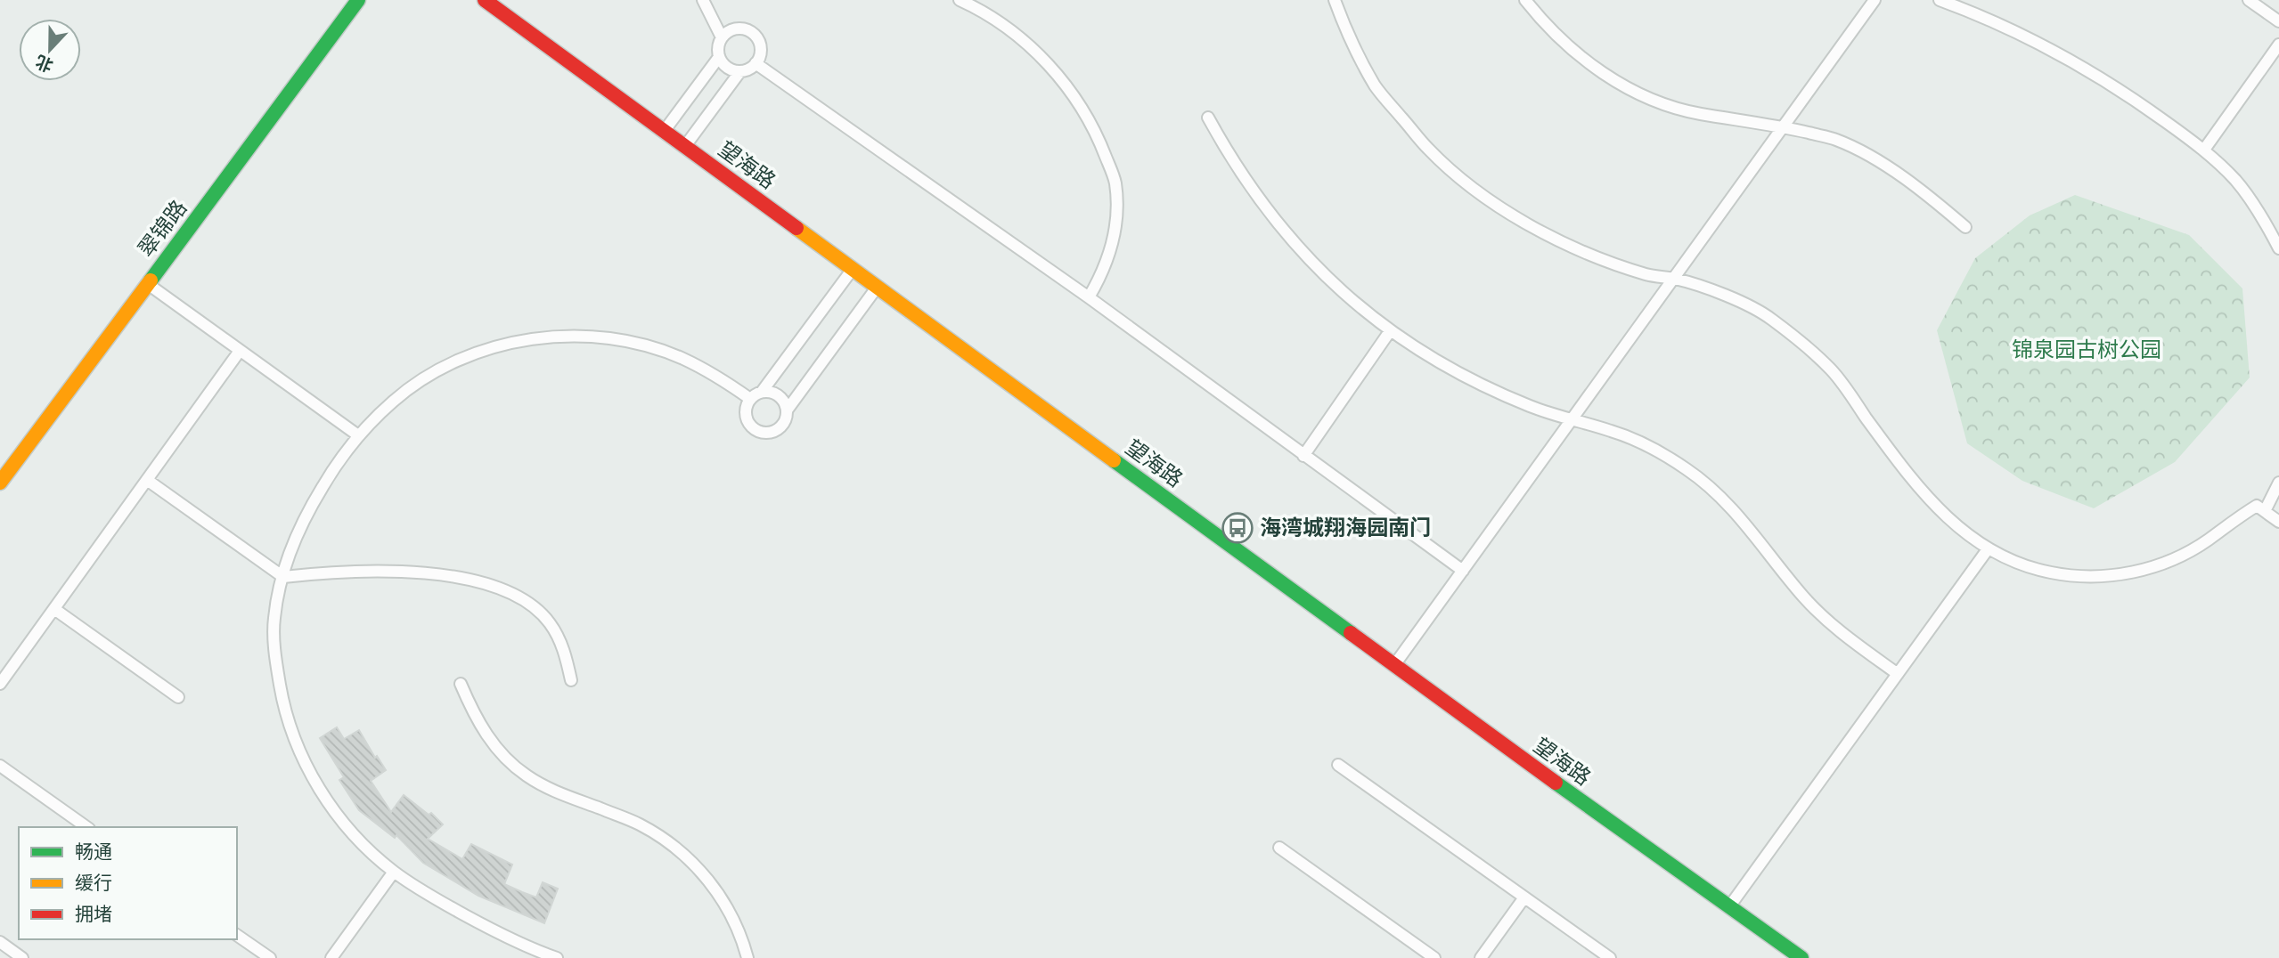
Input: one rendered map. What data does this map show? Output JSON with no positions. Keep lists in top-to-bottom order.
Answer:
{
  "streets": {
    "street": ["望海路", "翠锦路"]
  },
  "parks": ["锦泉园古树公园"],
  "places": {
    "bus stop": ["海湾城翔海园南门"]
  },
  "legend": ["畅通", "缓行", "拥堵"],
  "north": "bottom"
}
